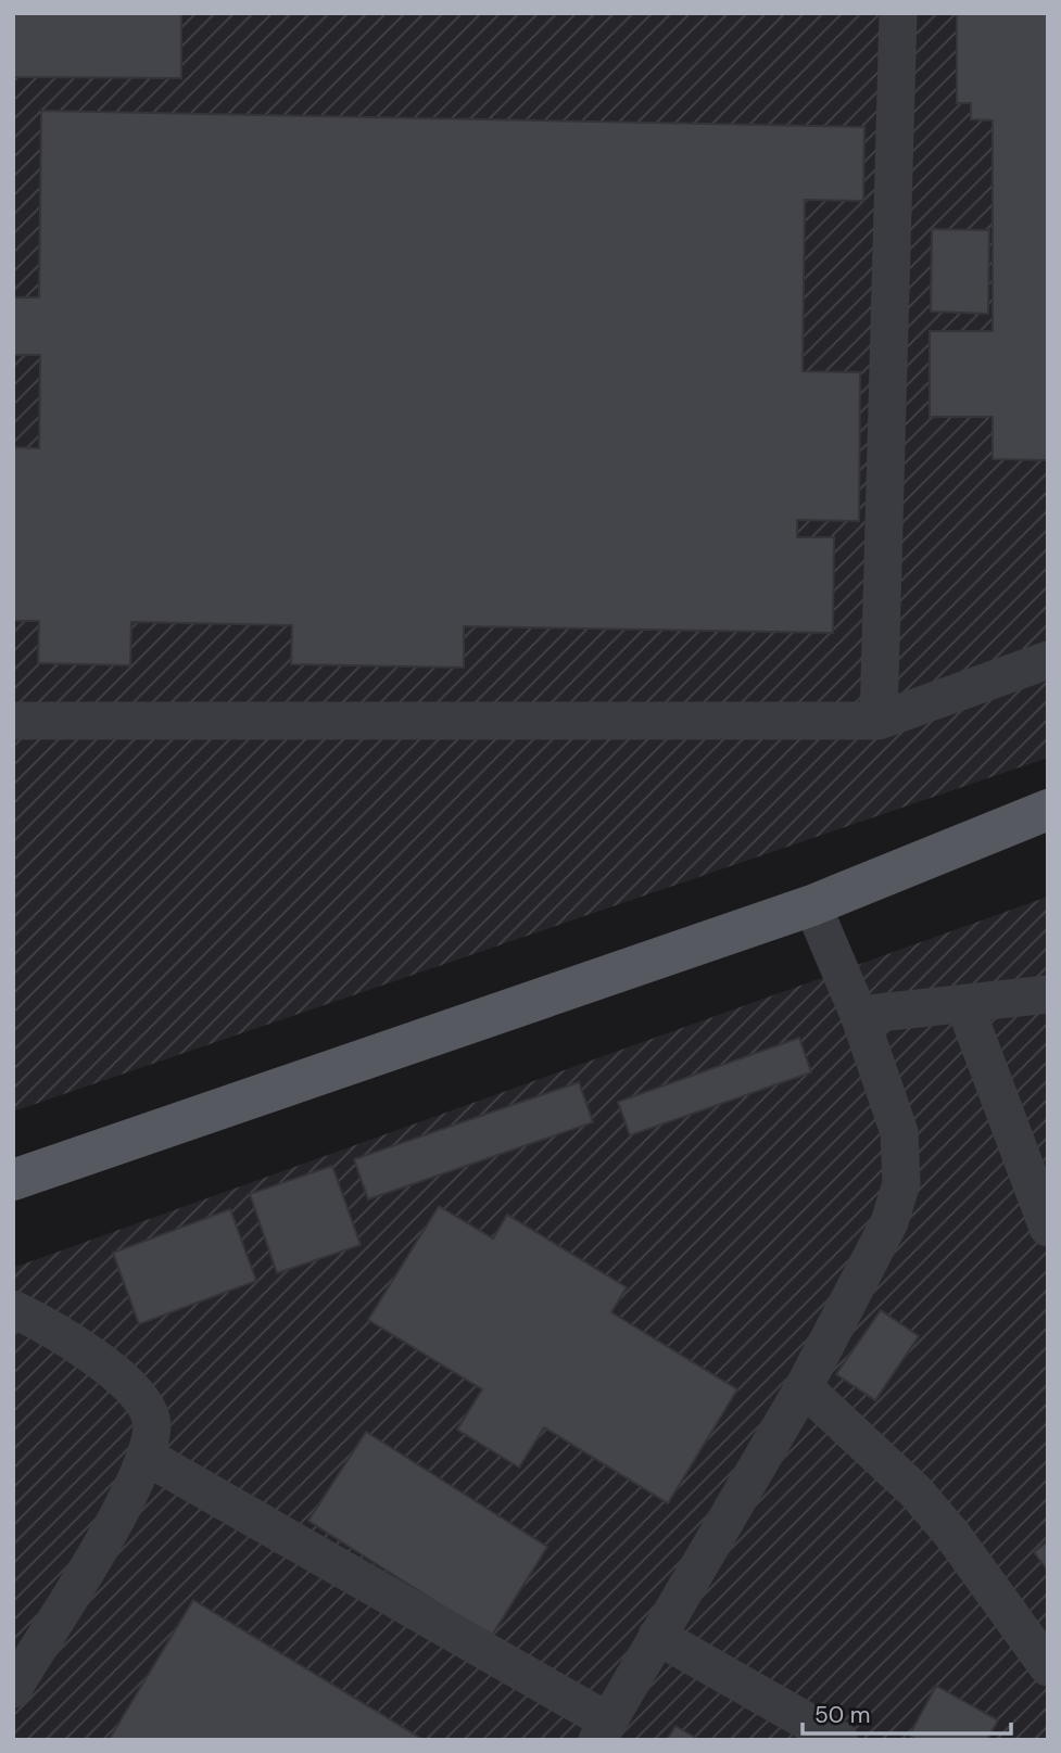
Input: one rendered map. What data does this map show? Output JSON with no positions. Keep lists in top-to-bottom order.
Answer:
{
  "scale_bar": "50 m"
}
